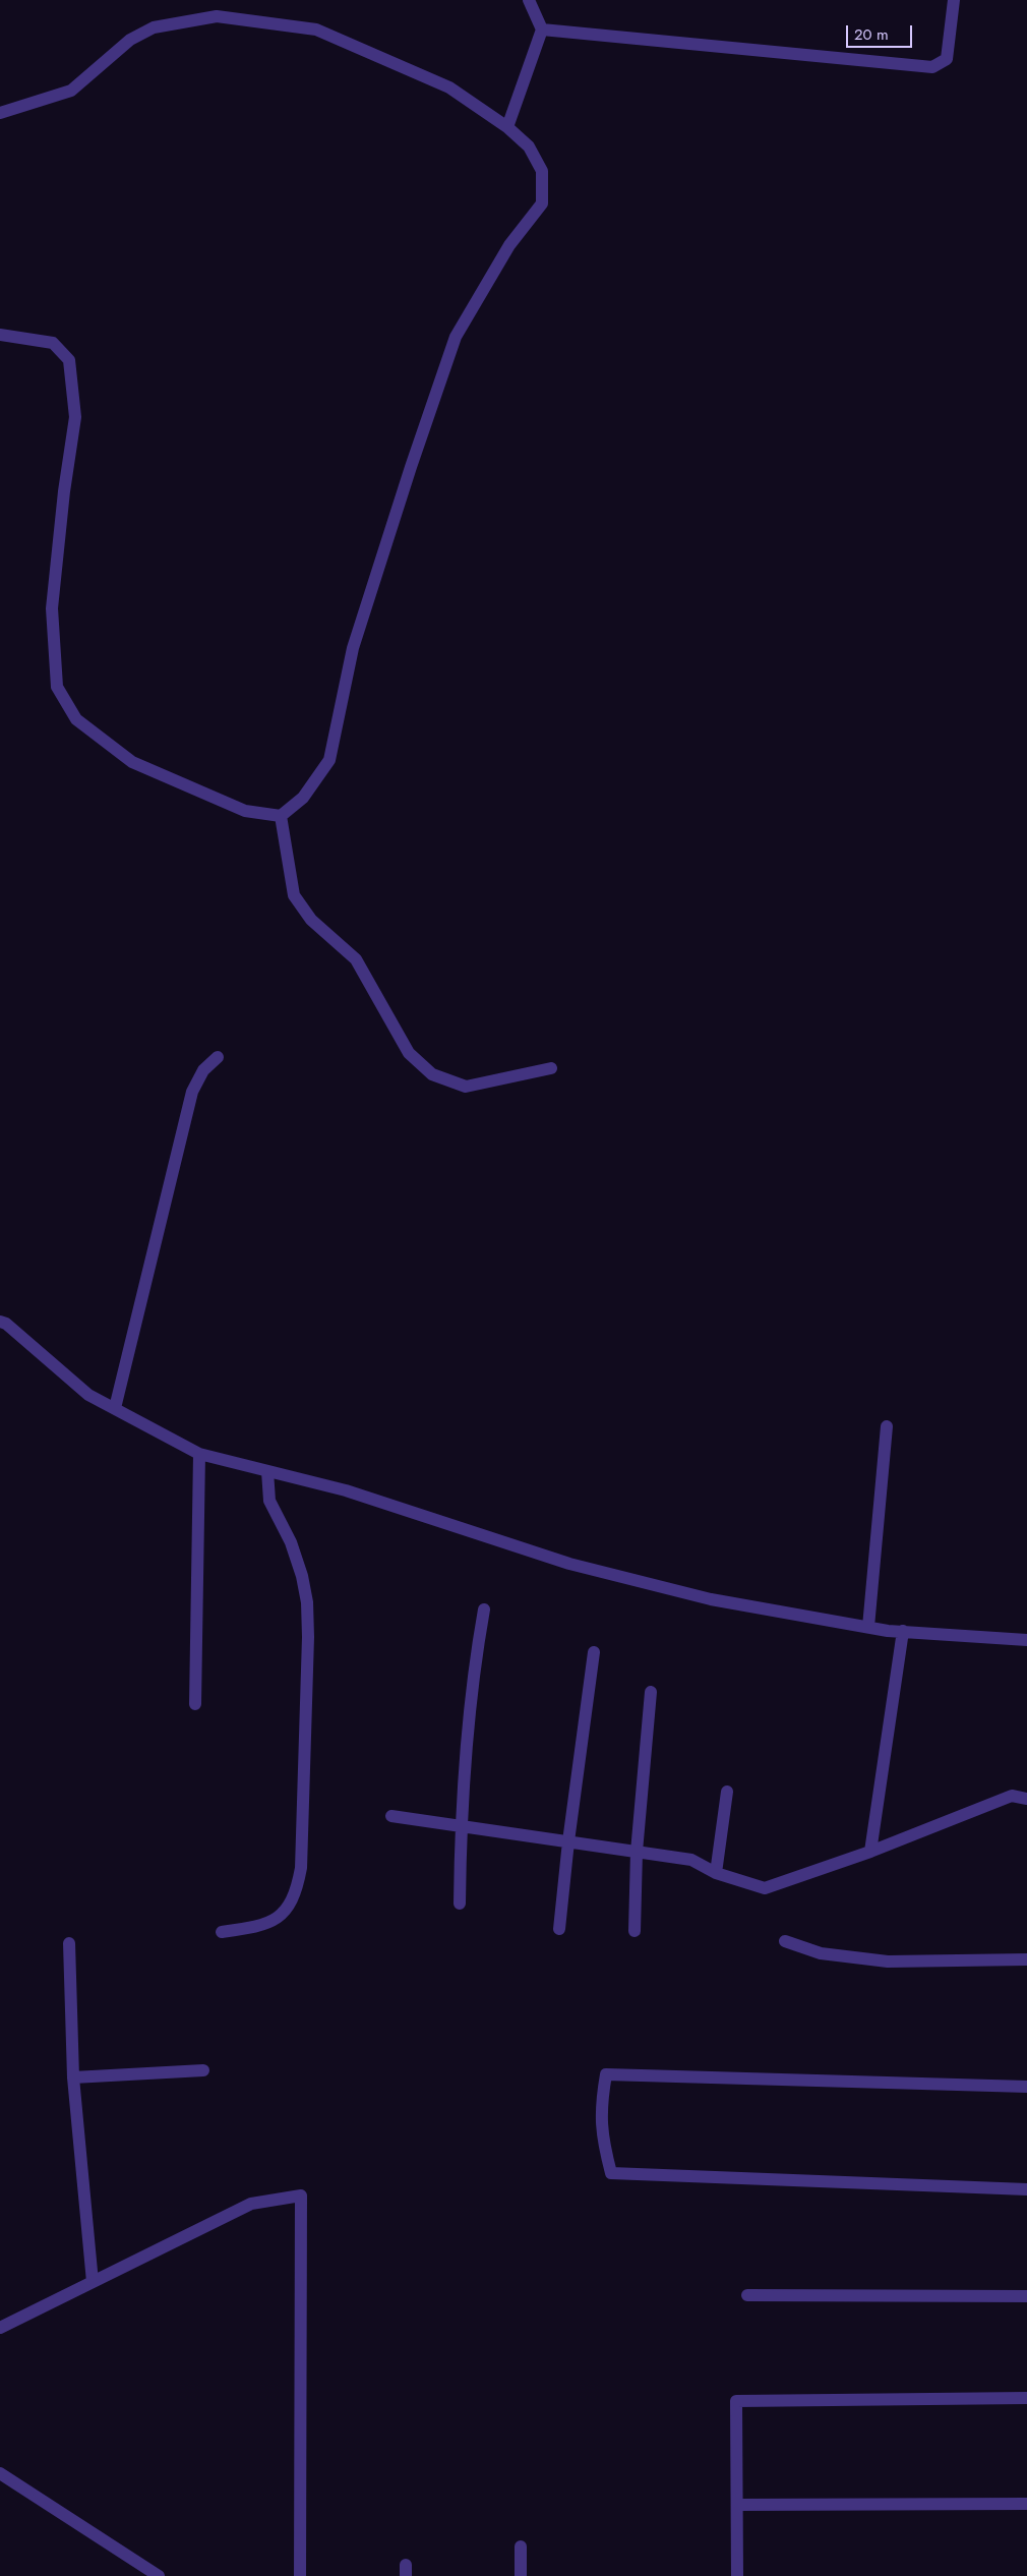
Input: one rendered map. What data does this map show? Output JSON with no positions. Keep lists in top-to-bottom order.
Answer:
{
  "scale_bar": "20 m"
}
